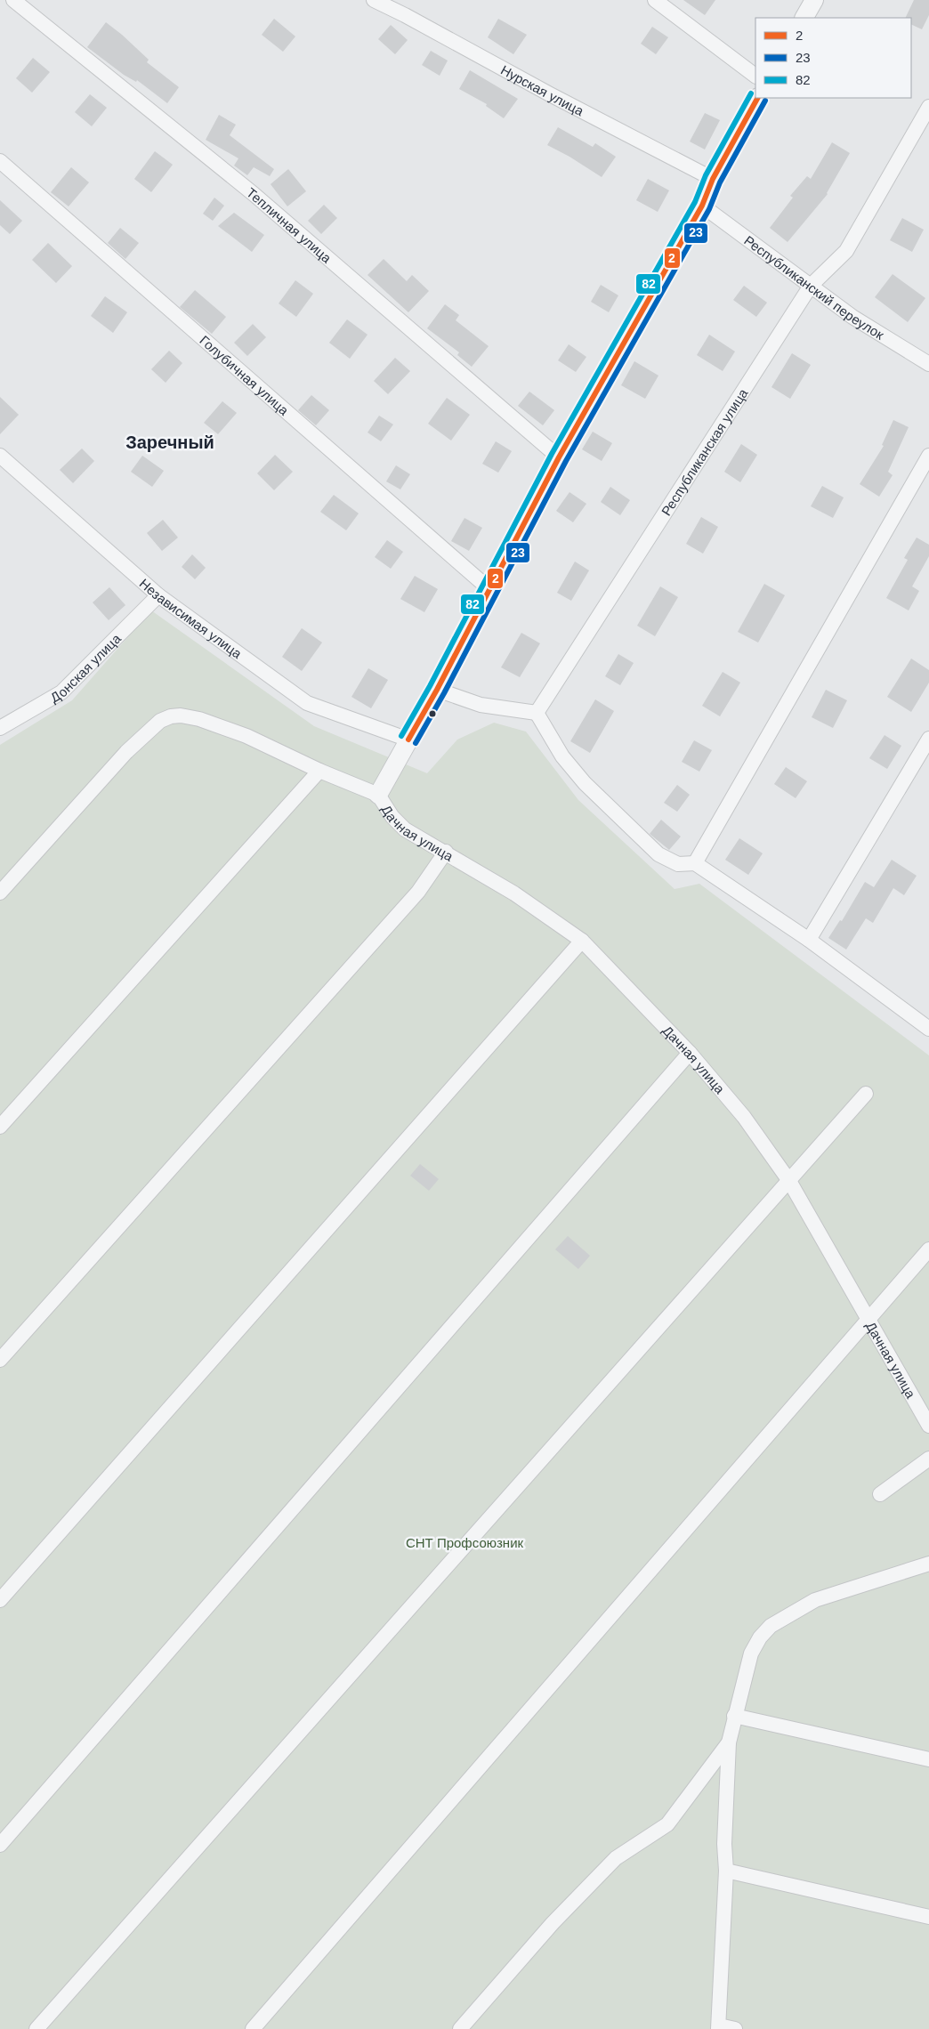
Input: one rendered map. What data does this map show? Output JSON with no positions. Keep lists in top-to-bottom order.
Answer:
{
  "streets": {
    "street": [
      "Нурская улица",
      "Тепличная улица",
      "Республиканский переулок",
      "Голубичная улица",
      "Республиканская улица",
      "Независимая улица",
      "Донская улица",
      "Дачная улица"
    ]
  },
  "crossings": [
    ["Нурская улица", "Дачная улица"],
    ["Тепличная улица", "Дачная улица"],
    ["Республиканский переулок", "Республиканская улица"],
    ["Республиканский переулок", "Дачная улица"],
    ["Голубичная улица", "Дачная улица"],
    ["Независимая улица", "Донская улица"],
    ["Независимая улица", "Дачная улица"]
  ],
  "districts": ["Заречный"],
  "parks": ["СНТ Профсоюзник"],
  "lines": ["transit line 82", "transit line 2", "transit line 23"],
  "legend": ["2", "23", "82"]
}
